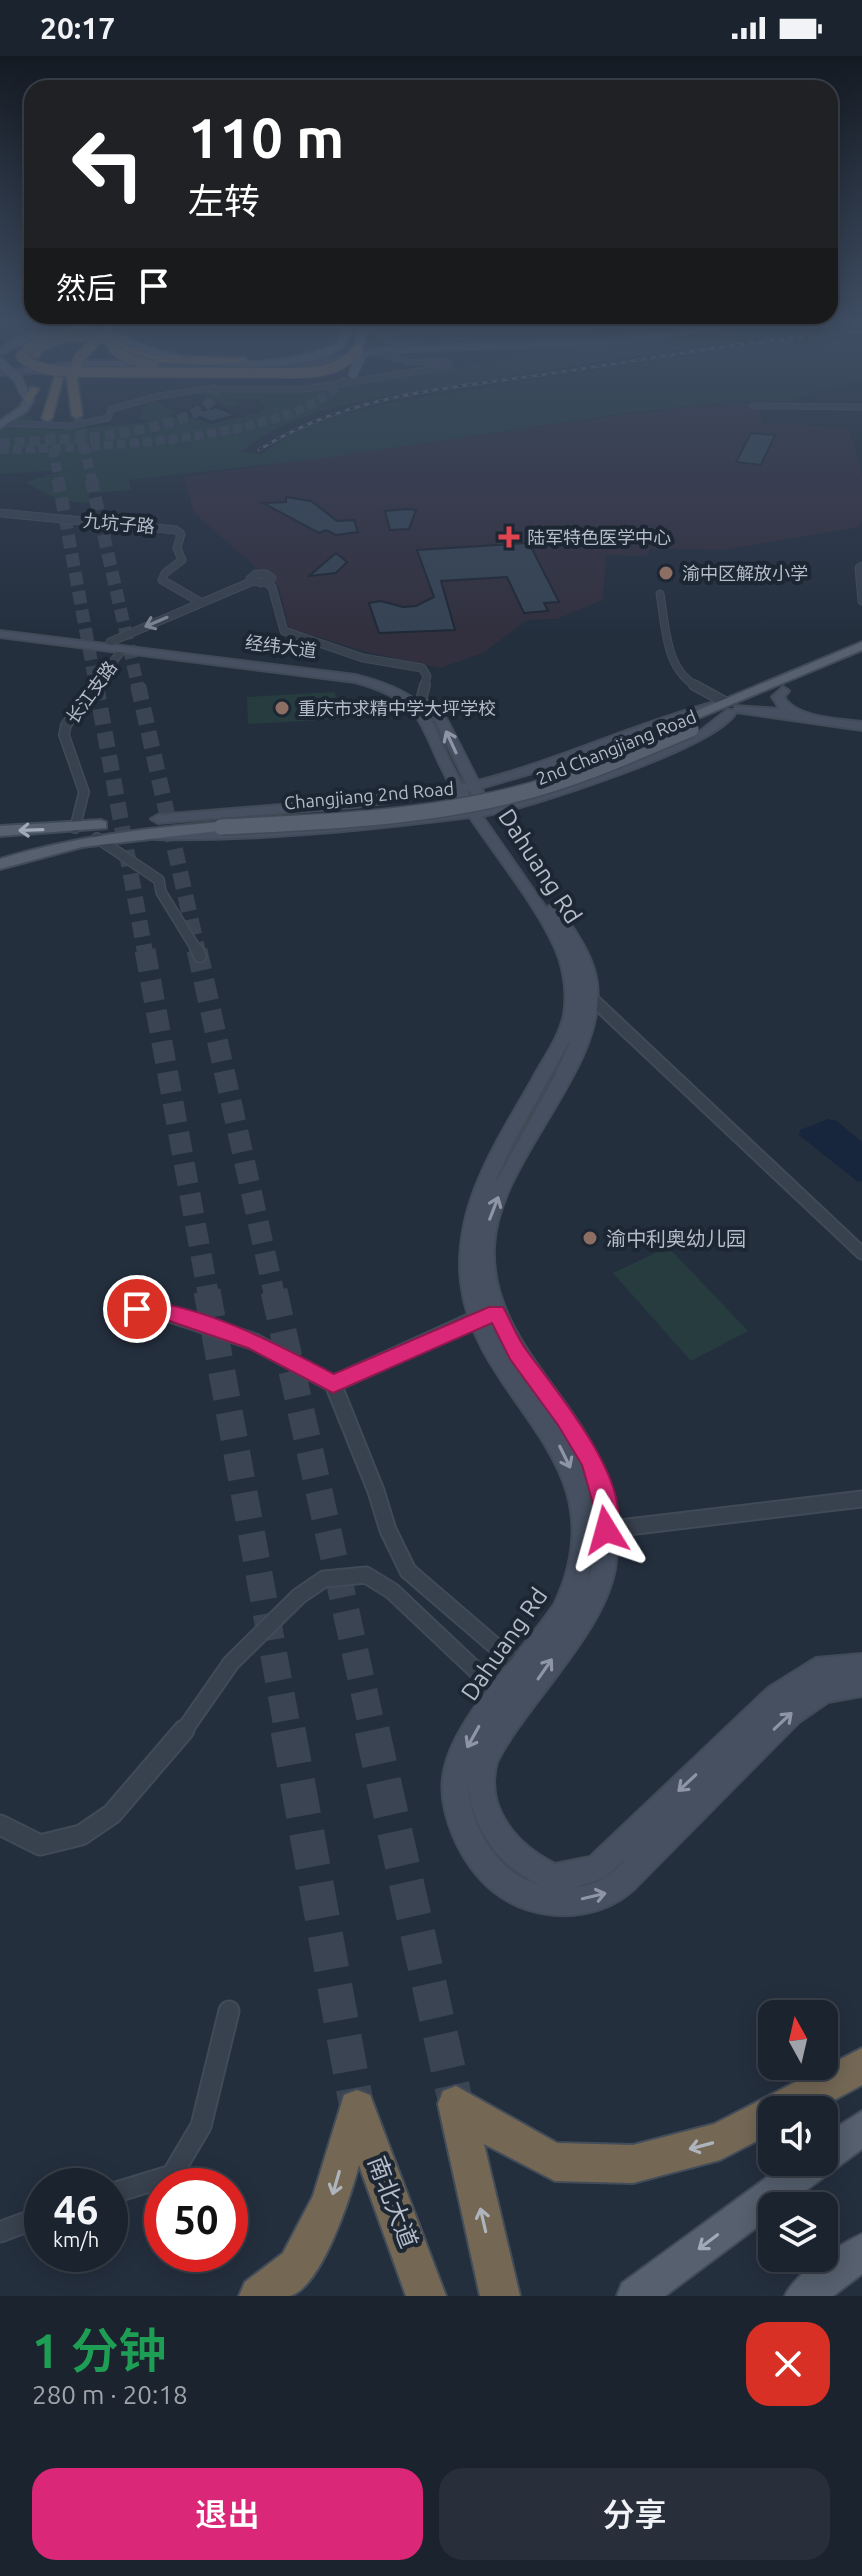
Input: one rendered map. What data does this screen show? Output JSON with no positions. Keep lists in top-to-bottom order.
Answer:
{
  "streets": {
    "highway": ["南北大道"],
    "main road": [
      "经纬大道",
      "2nd Changjiang Road",
      "Changjiang 2nd Road",
      "Dahuang Rd"
    ],
    "street": ["九坑子路", "长江支路"]
  },
  "crossings": [
    ["经纬大道", "长江支路"],
    ["长江支路", "Changjiang 2nd Road"],
    ["2nd Changjiang Road", "Changjiang 2nd Road"],
    ["2nd Changjiang Road", "Dahuang Rd"]
  ],
  "places": {
    "health": ["陆军特色医学中心"],
    "other": ["渝中区解放小学", "重庆市求精中学大坪学校", "渝中利奥幼儿园"]
  },
  "north": "top",
  "page": {
    "status": "20:17",
    "turn": ["110 m", "左转"],
    "then": "然后",
    "speed": "46 km/h",
    "limit": "50",
    "heading": ["1 分钟", "280 m · 20:18"],
    "buttons": ["退出", "分享"]
  }
}
